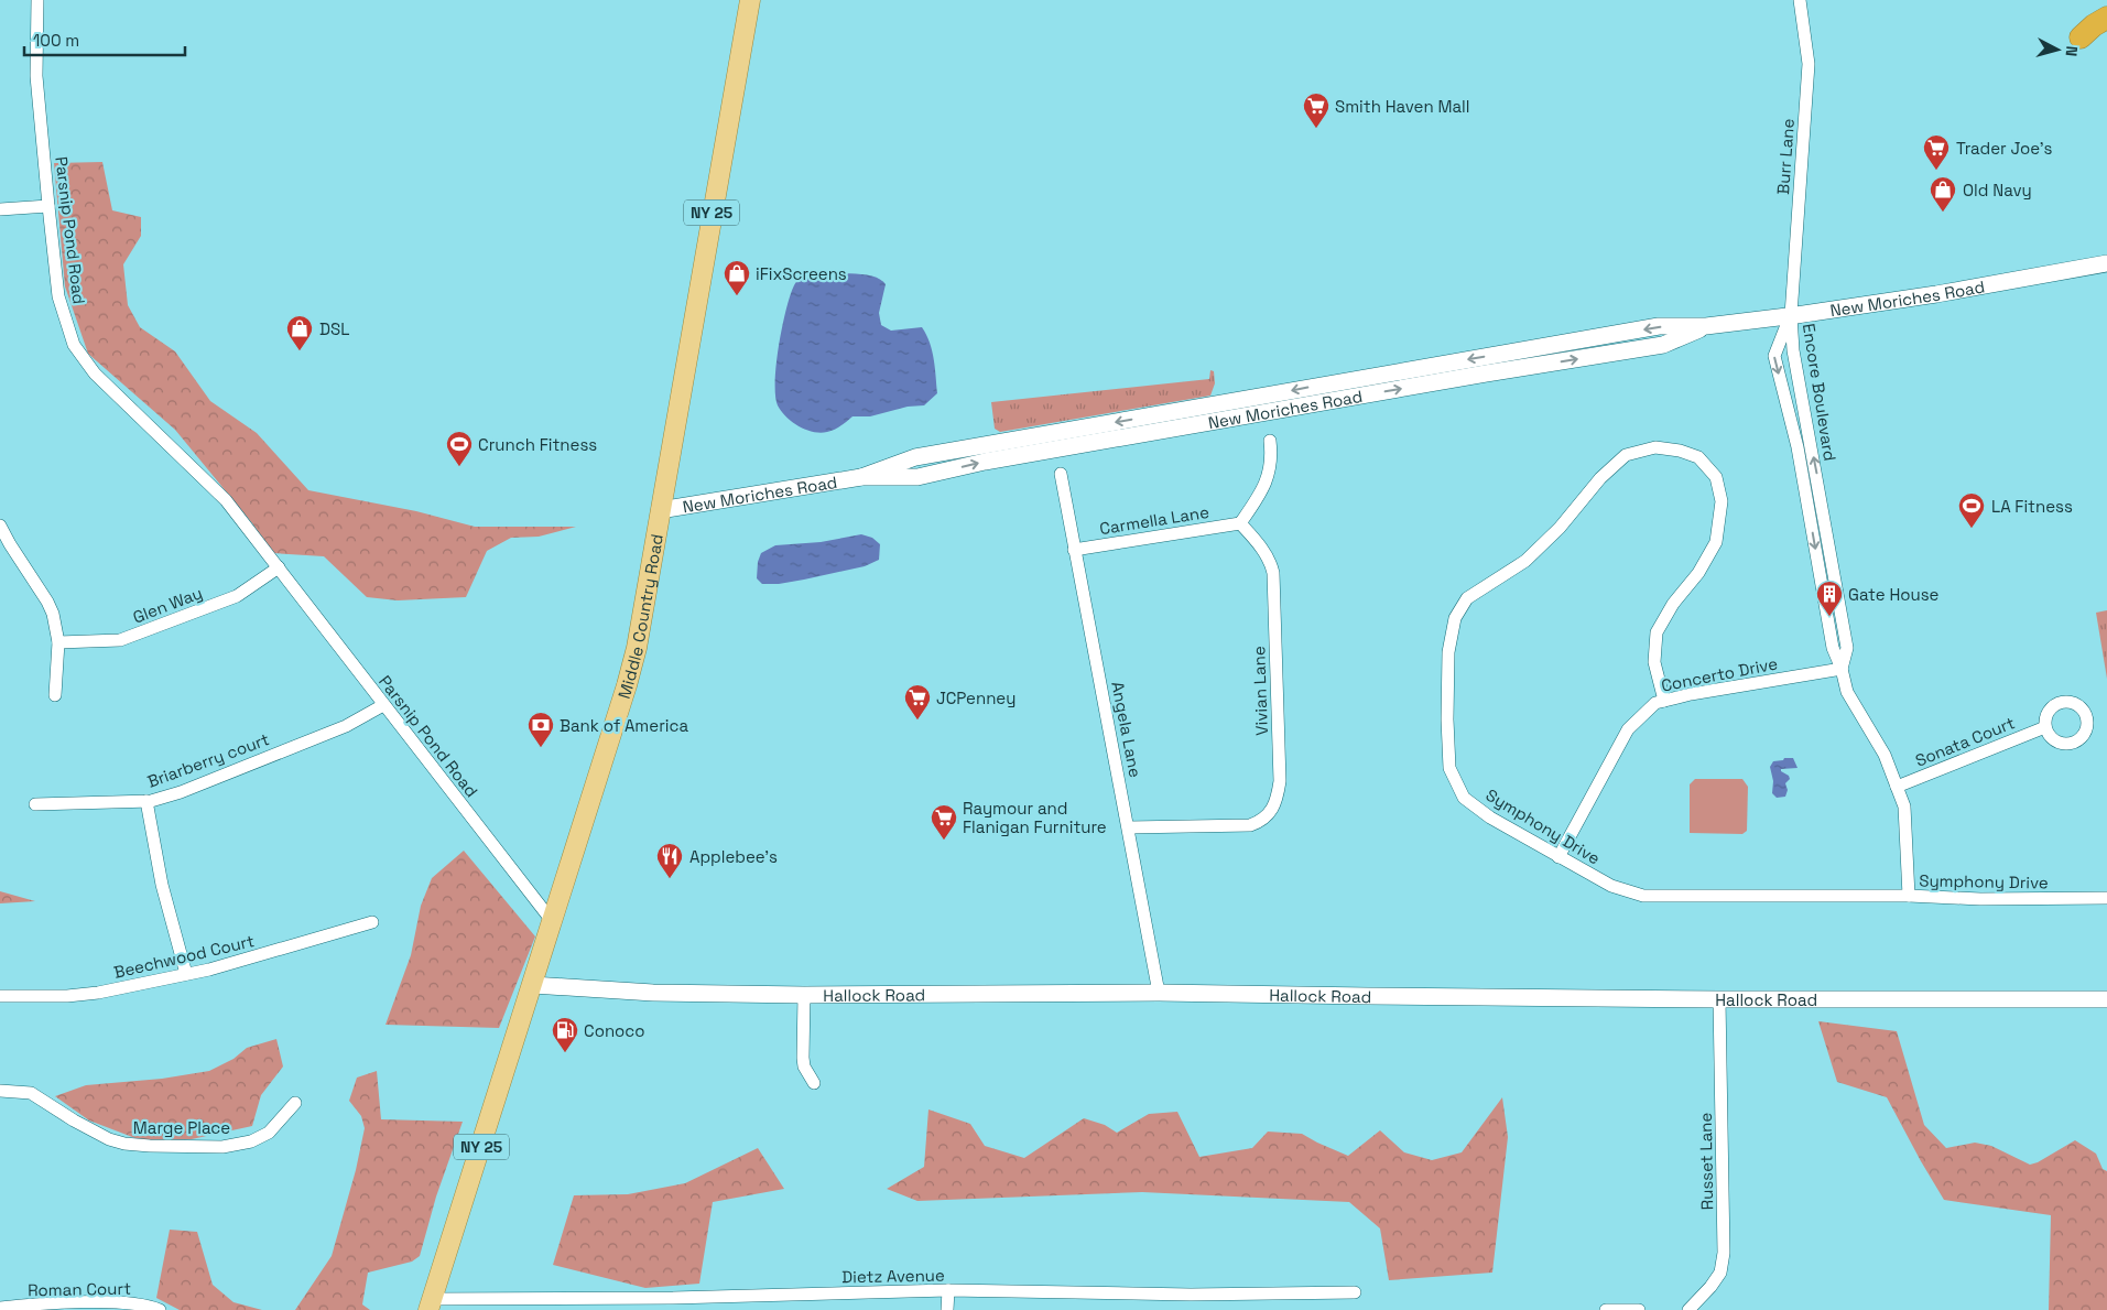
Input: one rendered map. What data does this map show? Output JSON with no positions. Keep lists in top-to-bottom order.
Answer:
{
  "streets": {
    "main road": ["NY 25", "Middle Country Road"],
    "street": [
      "Burr Lane",
      "Parsnip Pond Road",
      "New Moriches Road",
      "Encore Boulevard",
      "Carmella Lane",
      "Glen Way",
      "Concerto Drive",
      "Vivian Lane",
      "Angela Lane",
      "Sonata Court",
      "Briarberry court",
      "Symphony Drive",
      "Beechwood Court",
      "Hallock Road",
      "Marge Place",
      "Russet Lane",
      "Dietz Avenue",
      "Roman Court"
    ]
  },
  "crossings": [
    ["Burr Lane", "New Moriches Road"],
    ["Burr Lane", "Encore Boulevard"],
    ["Parsnip Pond Road", "Glen Way"],
    ["Parsnip Pond Road", "Middle Country Road"],
    ["Parsnip Pond Road", "Briarberry court"],
    ["New Moriches Road", "Encore Boulevard"],
    ["New Moriches Road", "Middle Country Road"],
    ["Encore Boulevard", "Concerto Drive"],
    ["Encore Boulevard", "Sonata Court"],
    ["Encore Boulevard", "Symphony Drive"],
    ["Carmella Lane", "Vivian Lane"],
    ["Carmella Lane", "Angela Lane"],
    ["Middle Country Road", "Hallock Road"],
    ["Middle Country Road", "Dietz Avenue"],
    ["Concerto Drive", "Symphony Drive"],
    ["Vivian Lane", "Angela Lane"],
    ["Angela Lane", "Hallock Road"],
    ["Hallock Road", "Russet Lane"]
  ],
  "places": {
    "supermarket": [
      "Smith Haven Mall",
      "Trader Joe's",
      "JCPenney",
      "Raymour and Flanigan Furniture"
    ],
    "shop": ["Old Navy", "iFixScreens", "DSL"],
    "sports": ["Crunch Fitness", "LA Fitness"],
    "building": ["Gate House"],
    "bank": ["Bank of America"],
    "restaurant": ["Applebee's"],
    "fuel station": ["Conoco"]
  },
  "scale_bar": "100 m",
  "north": "right"
}
